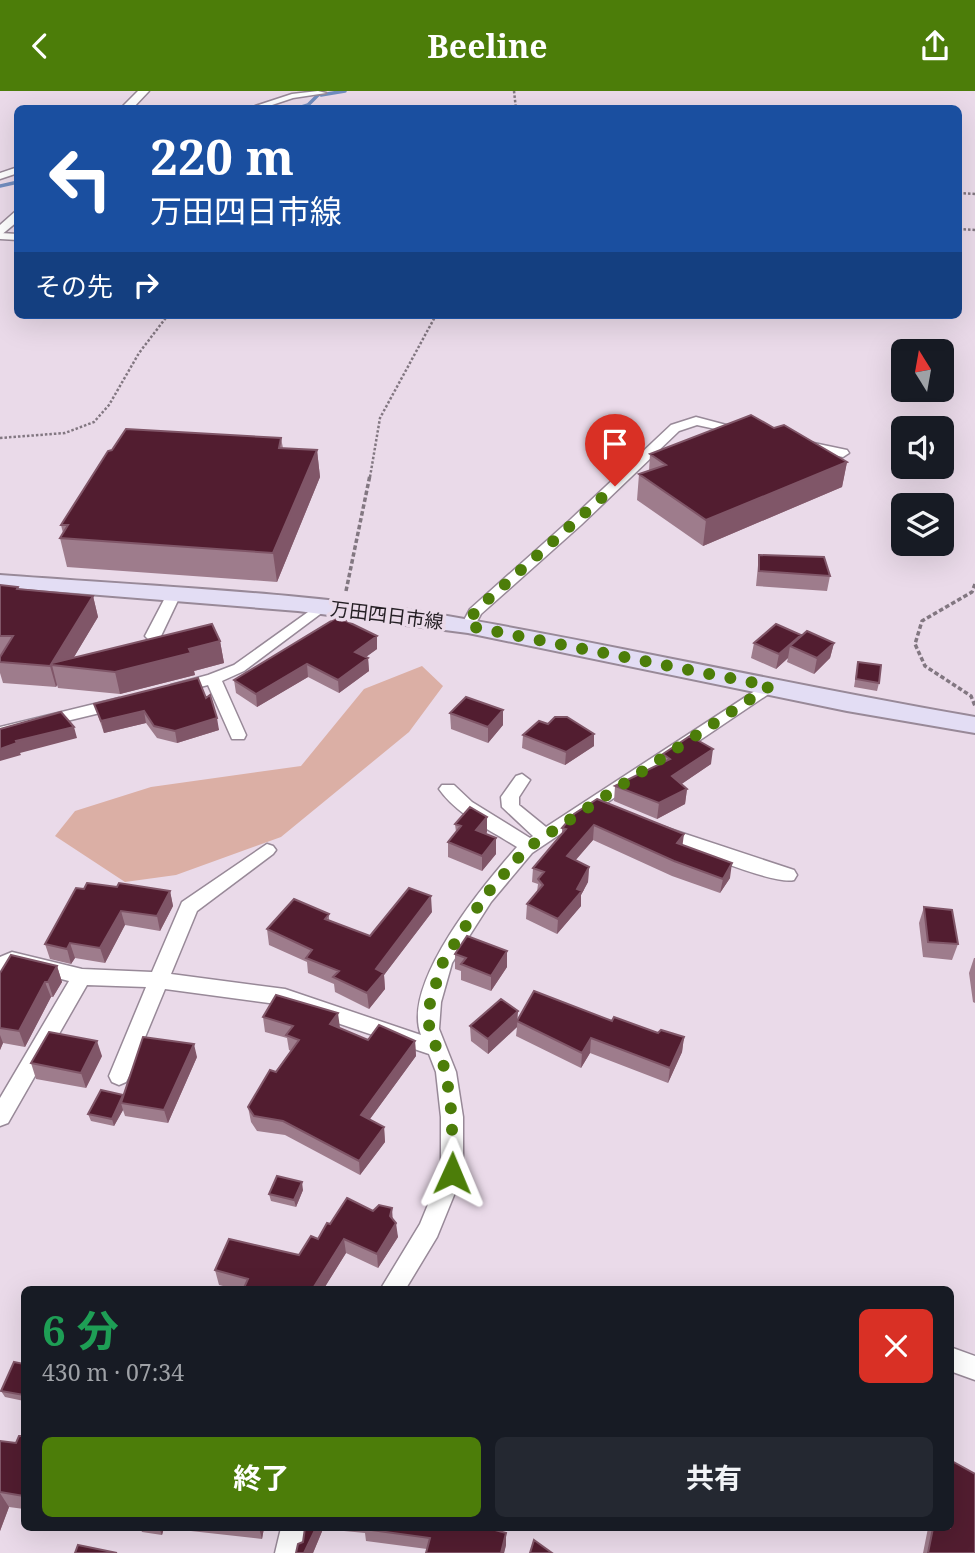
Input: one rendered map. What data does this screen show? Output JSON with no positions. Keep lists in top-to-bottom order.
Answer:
{
  "streets": {
    "main road": ["万田四日市線"]
  },
  "north": "top",
  "page": {
    "header": "Beeline",
    "turn": ["220 m", "万田四日市線"],
    "then": "その先",
    "heading": ["6 分", "430 m · 07:34"],
    "buttons": ["終了", "共有"]
  }
}
